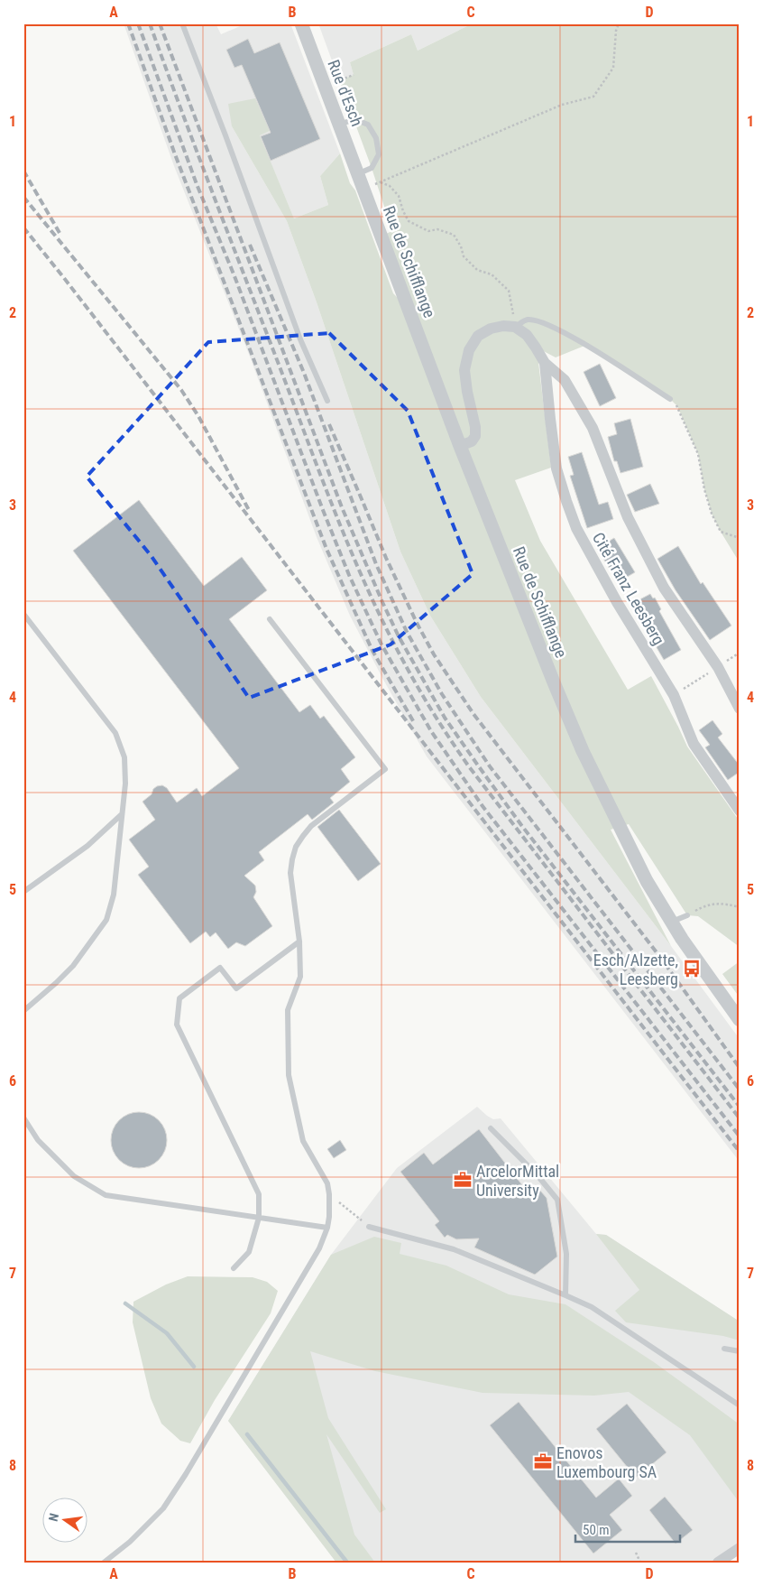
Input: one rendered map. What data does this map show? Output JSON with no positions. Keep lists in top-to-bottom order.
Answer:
{
  "streets": {
    "street": ["Rue d'Esch", "Rue de Schifflange", "Cité Franz Leesberg"]
  },
  "crossings": [
    ["Rue d'Esch", "Rue de Schifflange"]
  ],
  "places": {
    "bus stop": ["Esch/Alzette, Leesberg"],
    "office": ["ArcelorMittal University", "Enovos Luxembourg SA"]
  },
  "scale_bar": "50 m",
  "north": "left",
  "grid": {
    "columns": [
      "A",
      "B",
      "C",
      "D"
    ],
    "rows": [
      "1",
      "2",
      "3",
      "4",
      "5",
      "6",
      "7",
      "8"
    ]
  }
}
